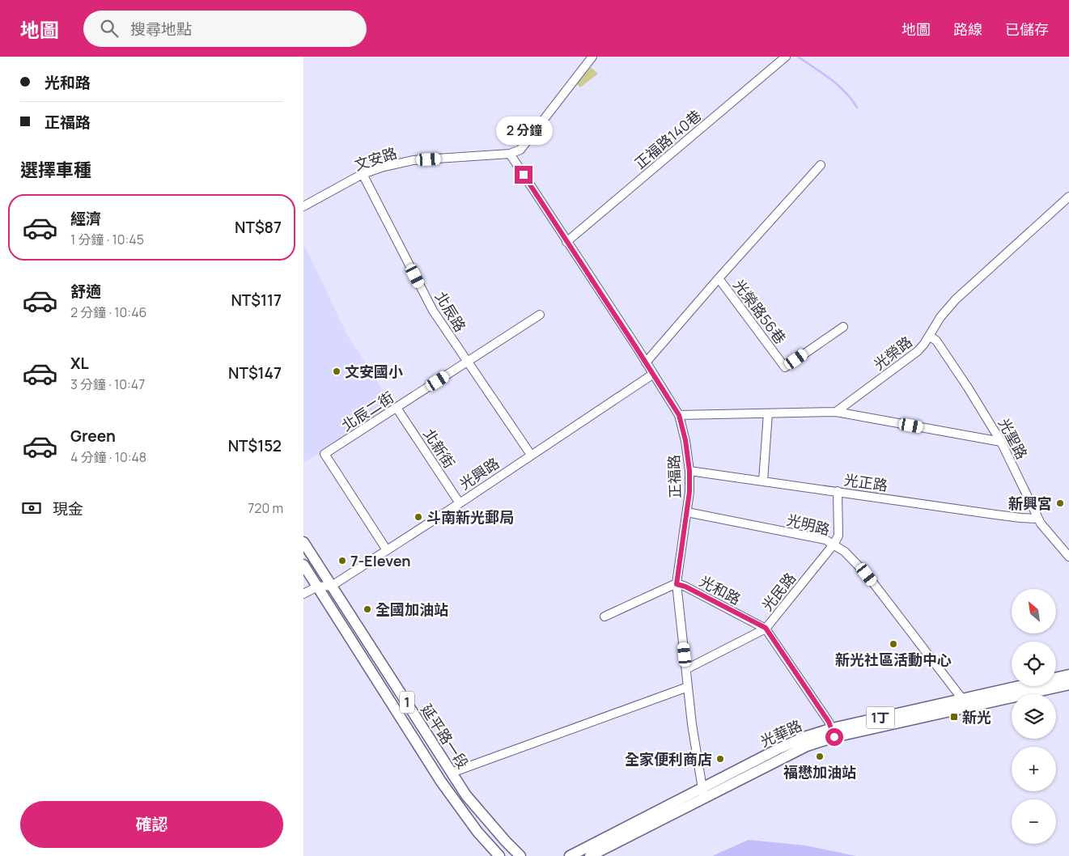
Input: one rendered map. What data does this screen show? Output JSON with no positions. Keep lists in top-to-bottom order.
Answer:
{
  "streets": {
    "main road": [
      "1",
      "1丁",
      "光華路",
      "延平路一段"
    ],
    "street": [
      "正福路140巷",
      "文安路",
      "北辰路",
      "光榮路56巷",
      "光榮路",
      "北辰二街",
      "光聖路",
      "北新街",
      "光興路",
      "正福路",
      "光正路",
      "光明路",
      "光和路",
      "光民路"
    ]
  },
  "crossings": [
    ["正福路140巷", "正福路"],
    ["文安路", "北辰路"],
    ["文安路", "正福路"],
    ["北辰路", "北辰二街"],
    ["北辰路", "光興路"],
    ["光榮路", "光聖路"],
    ["北辰二街", "北新街"],
    ["北辰二街", "光興路"],
    ["光聖路", "光正路"],
    ["北新街", "光興路"],
    ["光興路", "正福路"],
    ["光興路", "延平路一段"],
    ["正福路", "光正路"],
    ["正福路", "光明路"],
    ["正福路", "光和路"],
    ["正福路", "光民路"],
    ["正福路", "光華路"],
    ["光正路", "光民路"],
    ["光明路", "光民路"],
    ["光明路", "光華路"],
    ["光和路", "光民路"],
    ["光和路", "光華路"]
  ],
  "places": {
    "other": [
      "文安國小",
      "新興宮",
      "斗南新光郵局",
      "7-Eleven",
      "全國加油站",
      "新光社區活動中心",
      "福懋加油站",
      "全家便利商店"
    ],
    "transit": ["新光"]
  },
  "north": "top left",
  "page": {
    "header": "地圖",
    "search": "搜尋地點",
    "nav": ["地圖", "路線", "已儲存"],
    "banner": ["光和路", "正福路"],
    "bubble": "2 分鐘",
    "heading": "選擇車種",
    "list": [
      {
        "name": "經濟",
        "note": "1 分鐘 · 10:45",
        "value": "NT$87"
      },
      {
        "name": "舒適",
        "note": "2 分鐘 · 10:46",
        "value": "NT$117"
      },
      {
        "name": "XL",
        "note": "3 分鐘 · 10:47",
        "value": "NT$147"
      },
      {
        "name": "Green",
        "note": "4 分鐘 · 10:48",
        "value": "NT$152"
      }
    ],
    "pay": ["現金", "720 m"],
    "map_buttons": ["+", "−"],
    "buttons": "確認"
  }
}
